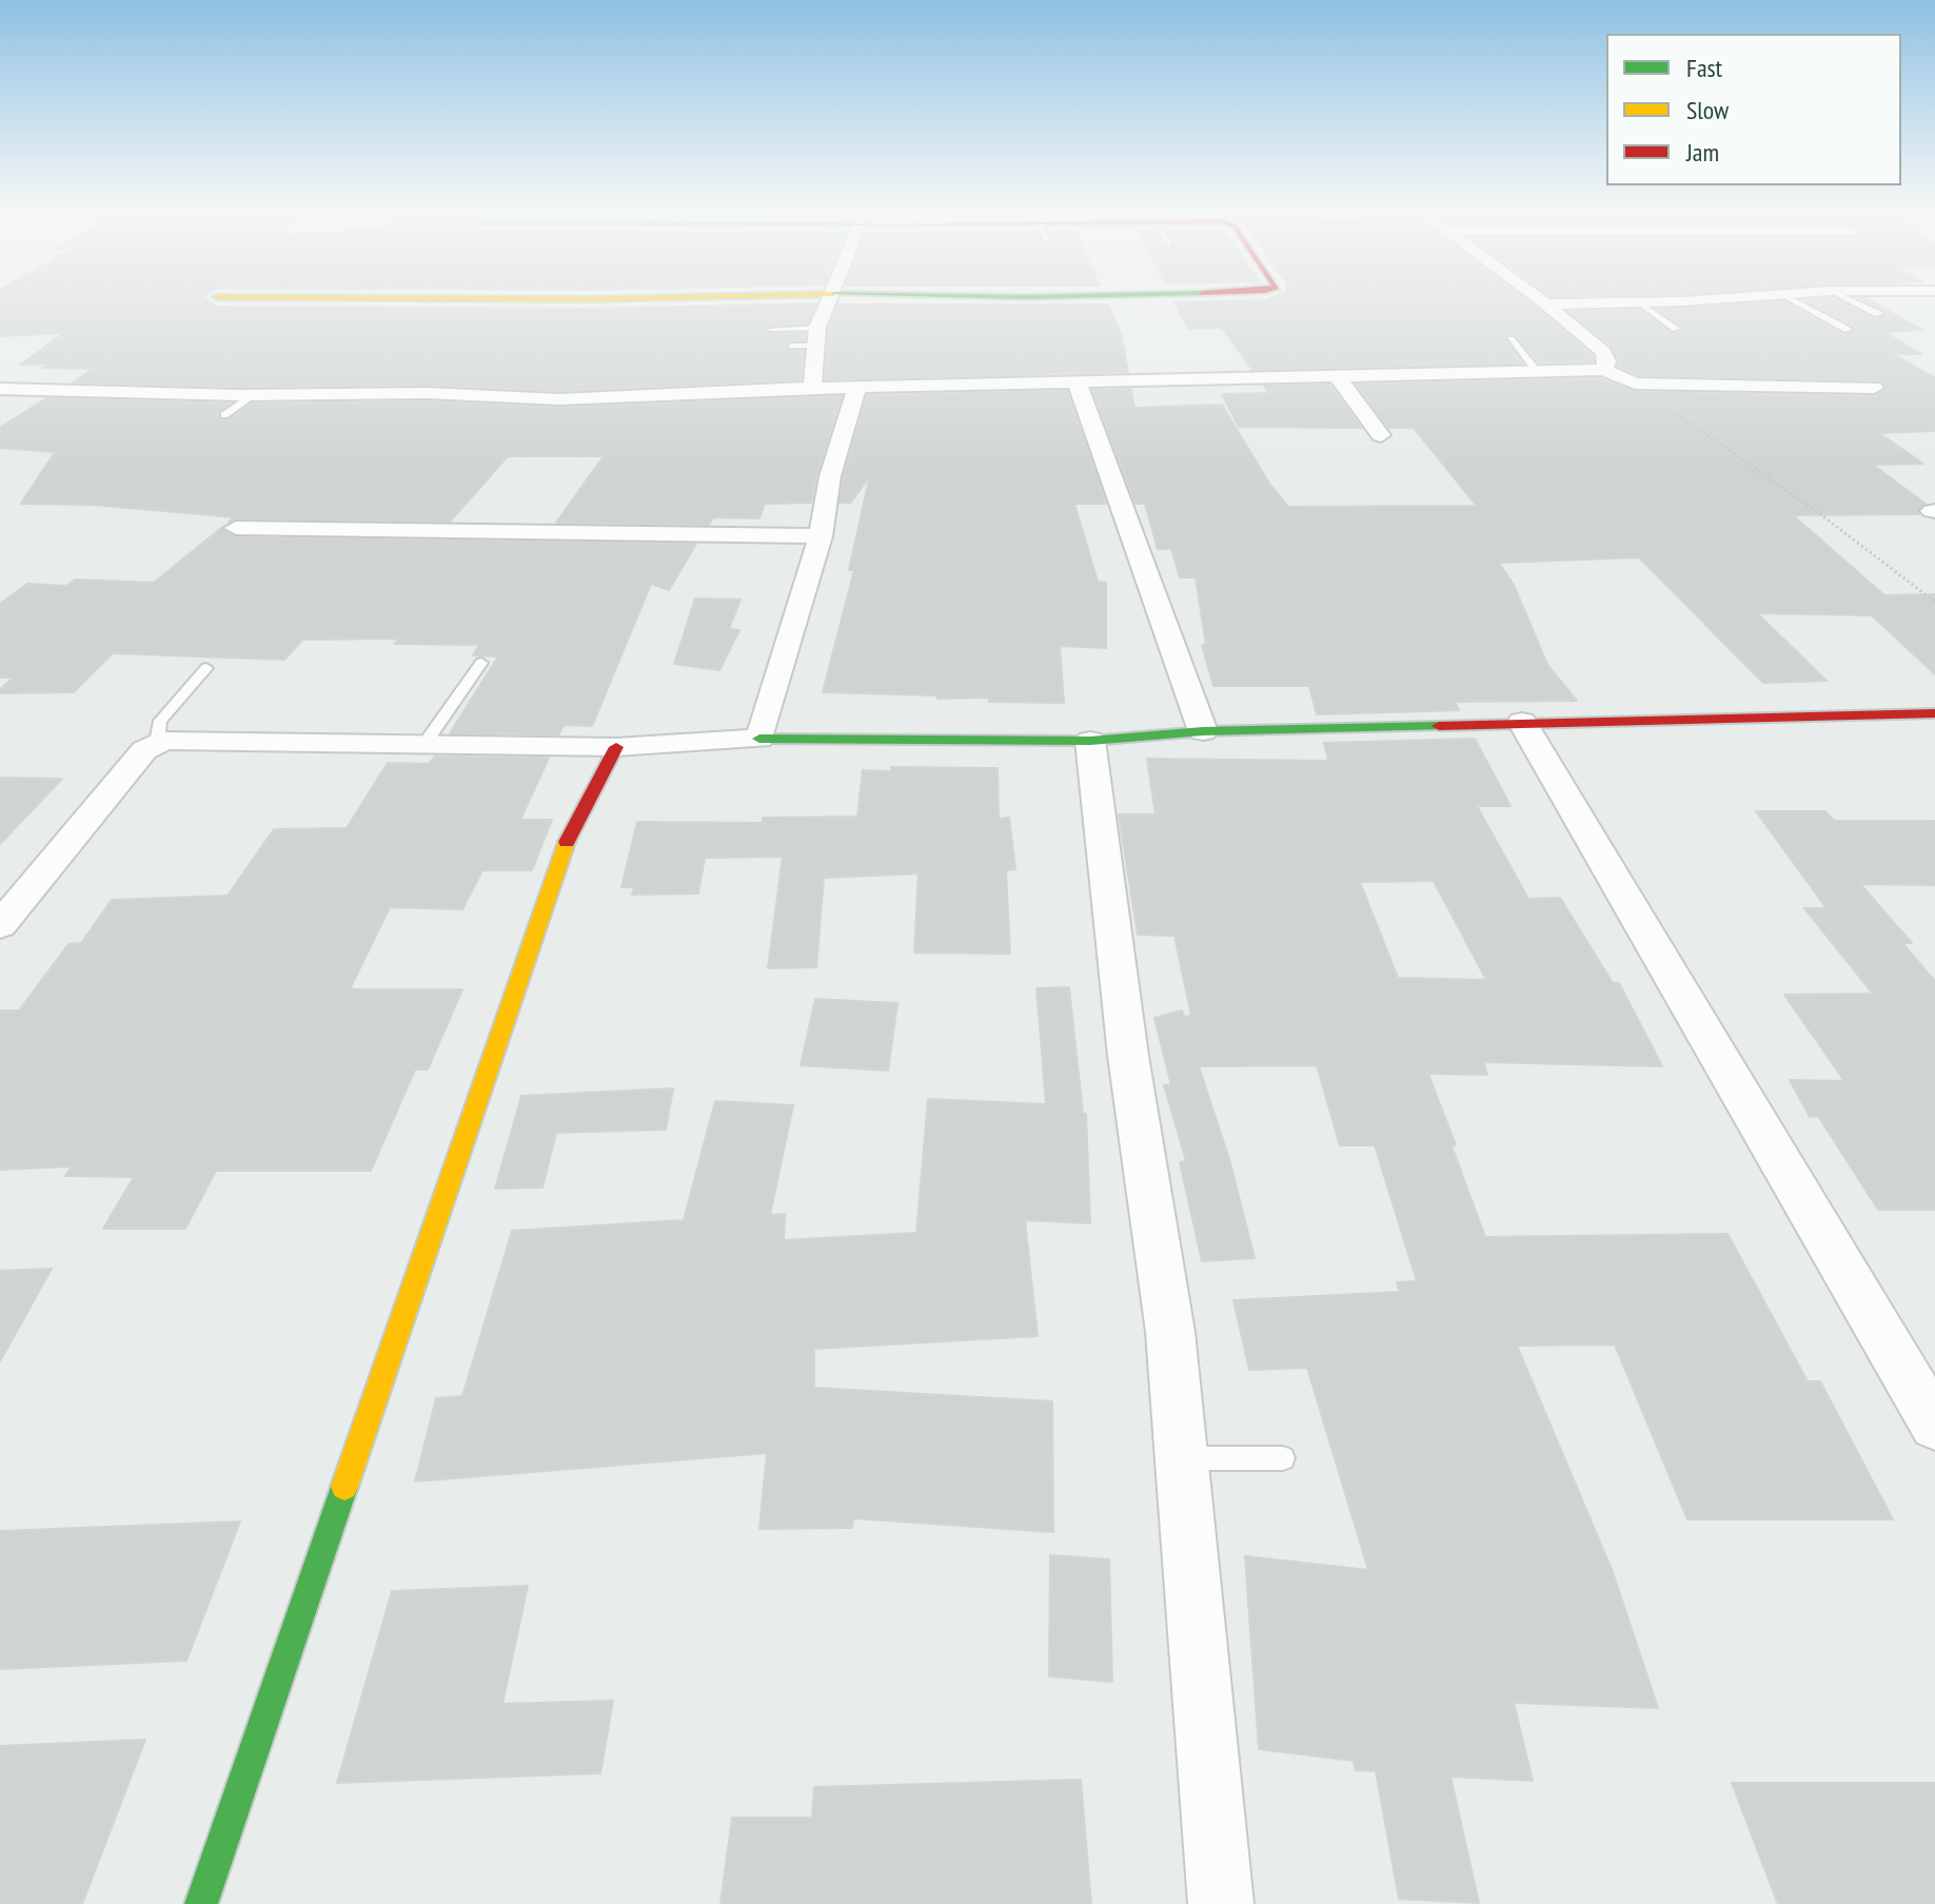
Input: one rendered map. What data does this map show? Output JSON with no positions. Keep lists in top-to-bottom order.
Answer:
{
  "legend": ["Fast", "Slow", "Jam"]
}
